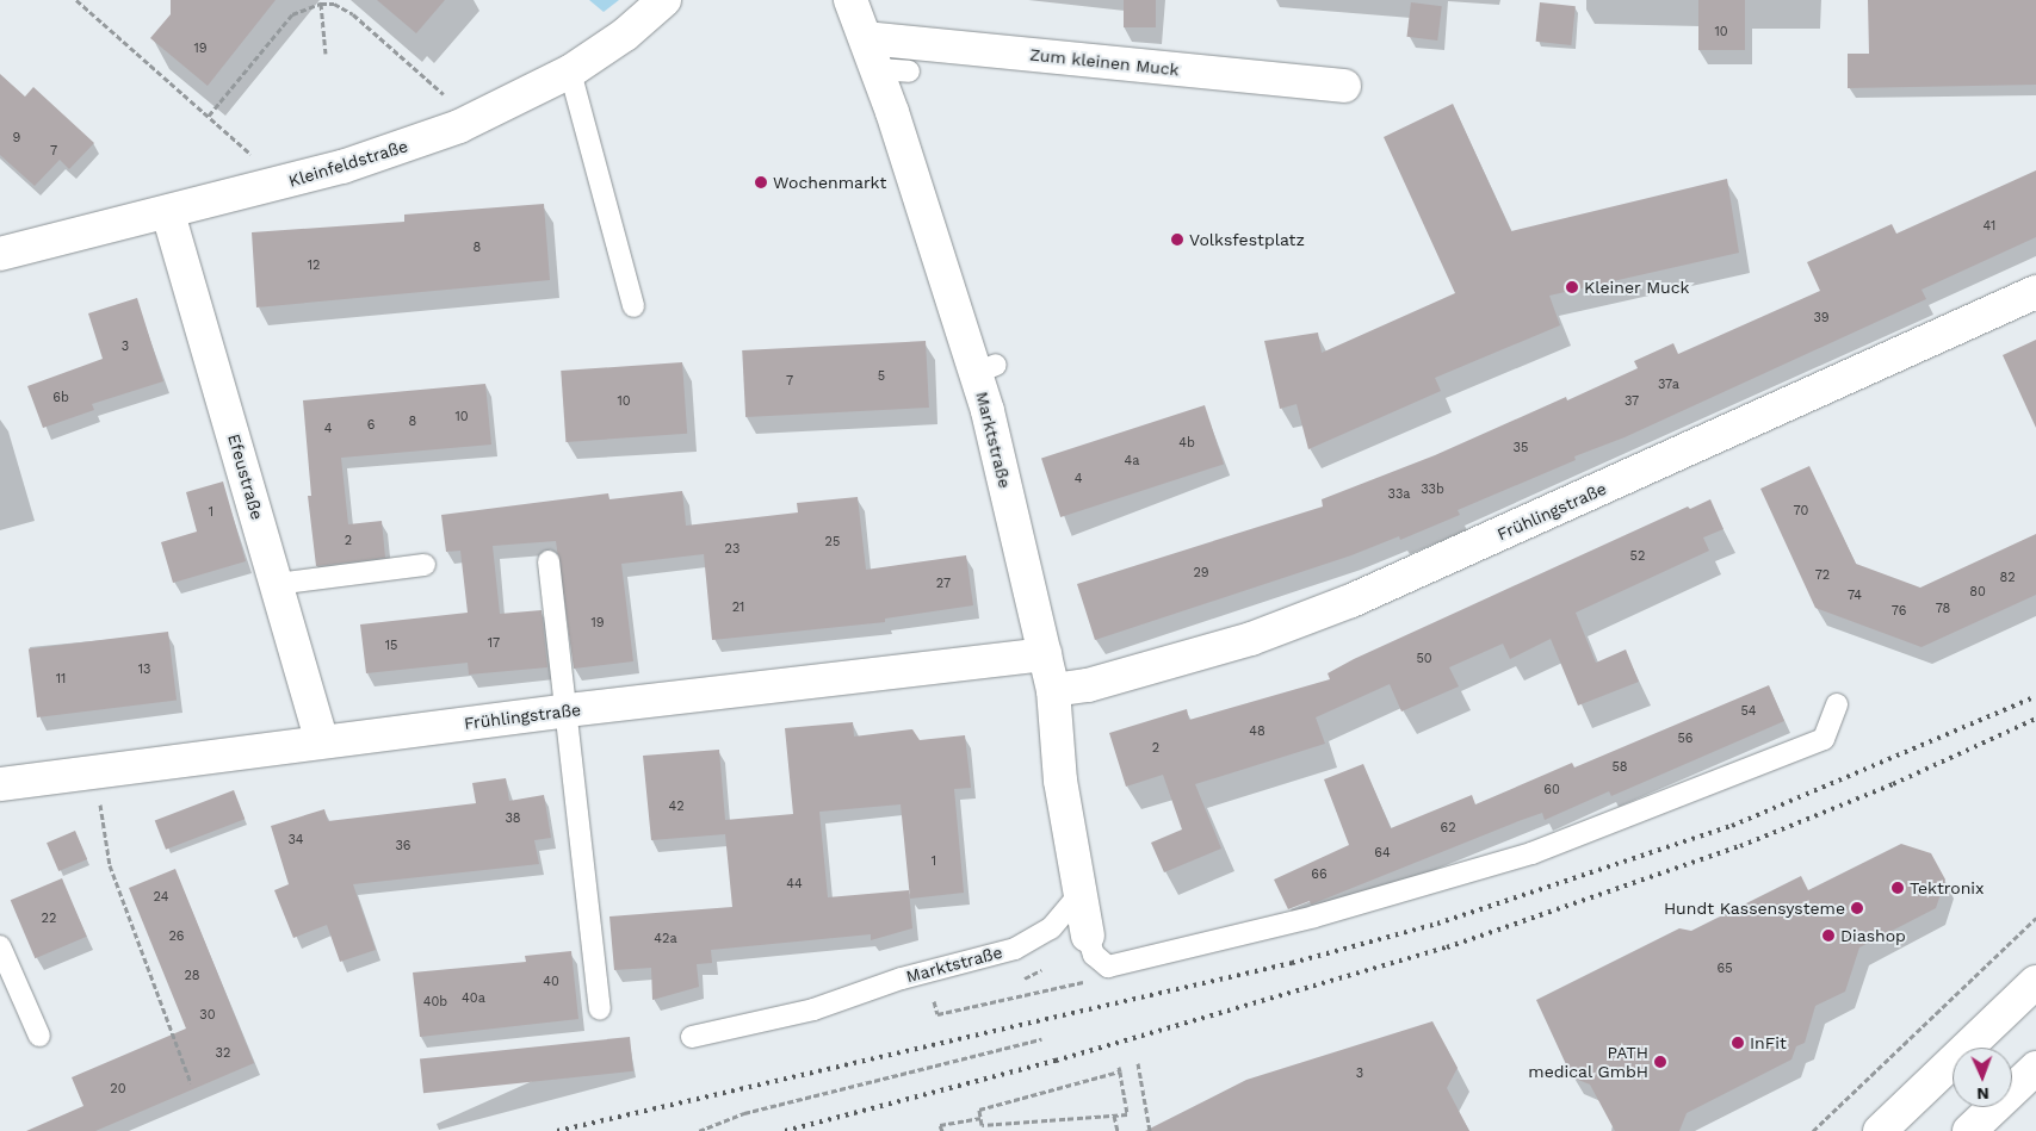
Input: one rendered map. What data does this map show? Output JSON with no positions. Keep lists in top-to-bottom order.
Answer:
{
  "streets": {
    "street": [
      "Zum kleinen Muck",
      "Kleinfeldstraße",
      "Marktstraße",
      "Efeustraße",
      "Frühlingstraße"
    ]
  },
  "crossings": [
    ["Zum kleinen Muck", "Marktstraße"],
    ["Kleinfeldstraße", "Efeustraße"],
    ["Marktstraße", "Frühlingstraße"],
    ["Efeustraße", "Frühlingstraße"]
  ],
  "places": [
    "Wochenmarkt",
    "Volksfestplatz",
    "Kleiner Muck",
    "Tektronix",
    "Hundt Kassensysteme",
    "Diashop",
    "InFit",
    "PATH medical GmbH"
  ],
  "house_numbers": [
    "10",
    "19",
    "9",
    "7",
    "41",
    "8",
    "12",
    "39",
    "3",
    "5",
    "7",
    "37a",
    "6b",
    "10",
    "37",
    "10",
    "8",
    "6",
    "4",
    "4b",
    "35",
    "4a",
    "4",
    "33b",
    "33a",
    "70",
    "1",
    "2",
    "25",
    "23",
    "52",
    "29",
    "72",
    "82",
    "27",
    "80",
    "74",
    "21",
    "78",
    "76",
    "19",
    "17",
    "15",
    "50",
    "13",
    "11",
    "54",
    "48",
    "56",
    "2",
    "58",
    "60",
    "42",
    "38",
    "62",
    "34",
    "36",
    "64",
    "1",
    "66",
    "44",
    "24",
    "22",
    "26",
    "42a",
    "65",
    "28",
    "40",
    "40a",
    "40b",
    "30",
    "32",
    "3",
    "20"
  ],
  "north": "bottom"
}
